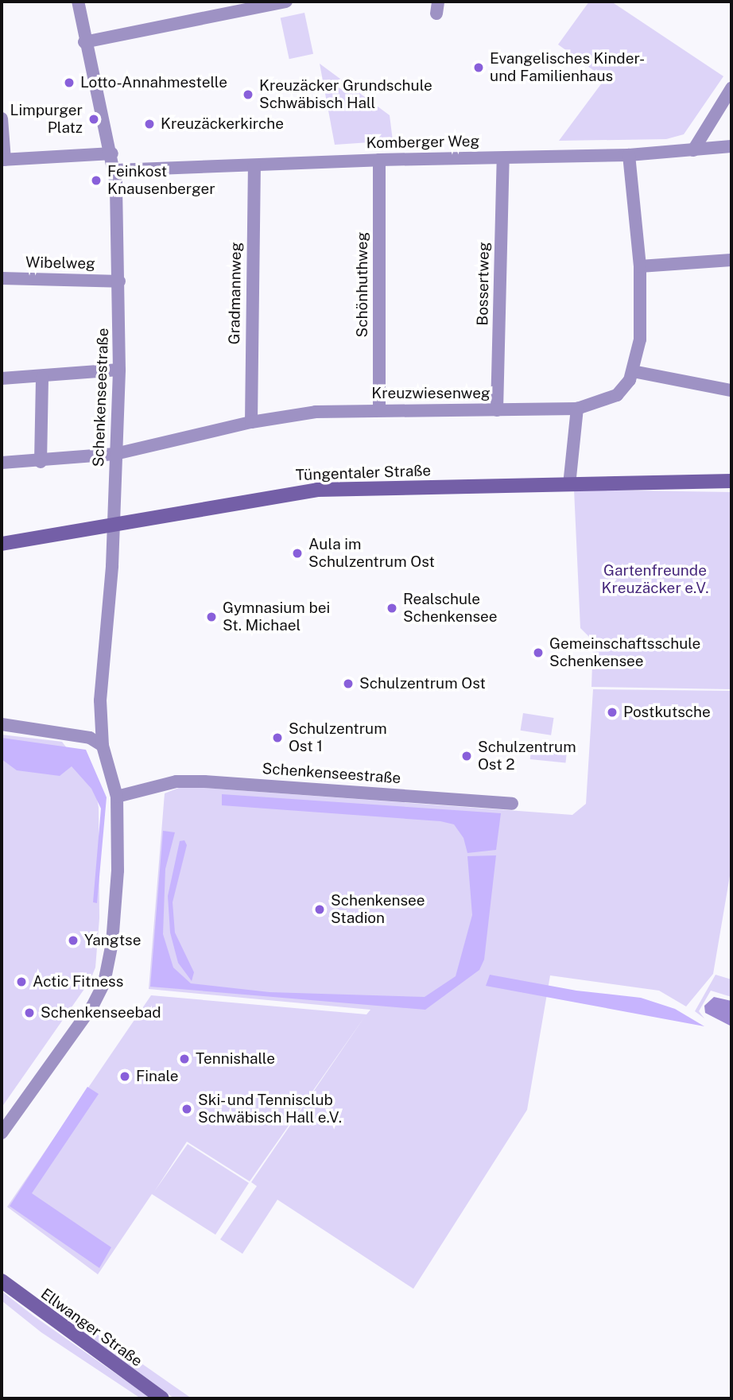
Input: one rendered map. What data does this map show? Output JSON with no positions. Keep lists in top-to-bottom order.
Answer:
{
  "streets": {
    "street": [
      "Komberger Weg",
      "Wibelweg",
      "Bossertweg",
      "Schönhuthweg",
      "Gradmannweg",
      "Kreuzwiesenweg",
      "Schenkenseestraße",
      "Tüngentaler Straße",
      "Ellwanger Straße"
    ]
  },
  "crossings": [
    ["Komberger Weg", "Bossertweg"],
    ["Komberger Weg", "Schönhuthweg"],
    ["Komberger Weg", "Gradmannweg"],
    ["Komberger Weg", "Kreuzwiesenweg"],
    ["Komberger Weg", "Schenkenseestraße"],
    ["Wibelweg", "Schenkenseestraße"],
    ["Bossertweg", "Kreuzwiesenweg"],
    ["Schönhuthweg", "Kreuzwiesenweg"],
    ["Gradmannweg", "Kreuzwiesenweg"],
    ["Kreuzwiesenweg", "Schenkenseestraße"],
    ["Schenkenseestraße", "Tüngentaler Straße"]
  ],
  "parks": ["Gartenfreunde Kreuzäcker e.V."],
  "places": [
    "Evangelisches Kinder- und Familienhaus",
    "Lotto-Annahmestelle",
    "Kreuzäcker Grundschule Schwäbisch Hall",
    "Limpurger Platz",
    "Kreuzäckerkirche",
    "Feinkost Knausenberger",
    "Aula im Schulzentrum Ost",
    "Realschule Schenkensee",
    "Gymnasium bei St. Michael",
    "Gemeinschaftsschule Schenkensee",
    "Schulzentrum Ost",
    "Postkutsche",
    "Schulzentrum Ost 1",
    "Schulzentrum Ost 2",
    "Schenkensee Stadion",
    "Yangtse",
    "Actic Fitness",
    "Schenkenseebad",
    "Tennishalle",
    "Finale",
    "Ski- und Tennisclub Schwäbisch Hall e.V."
  ]
}
